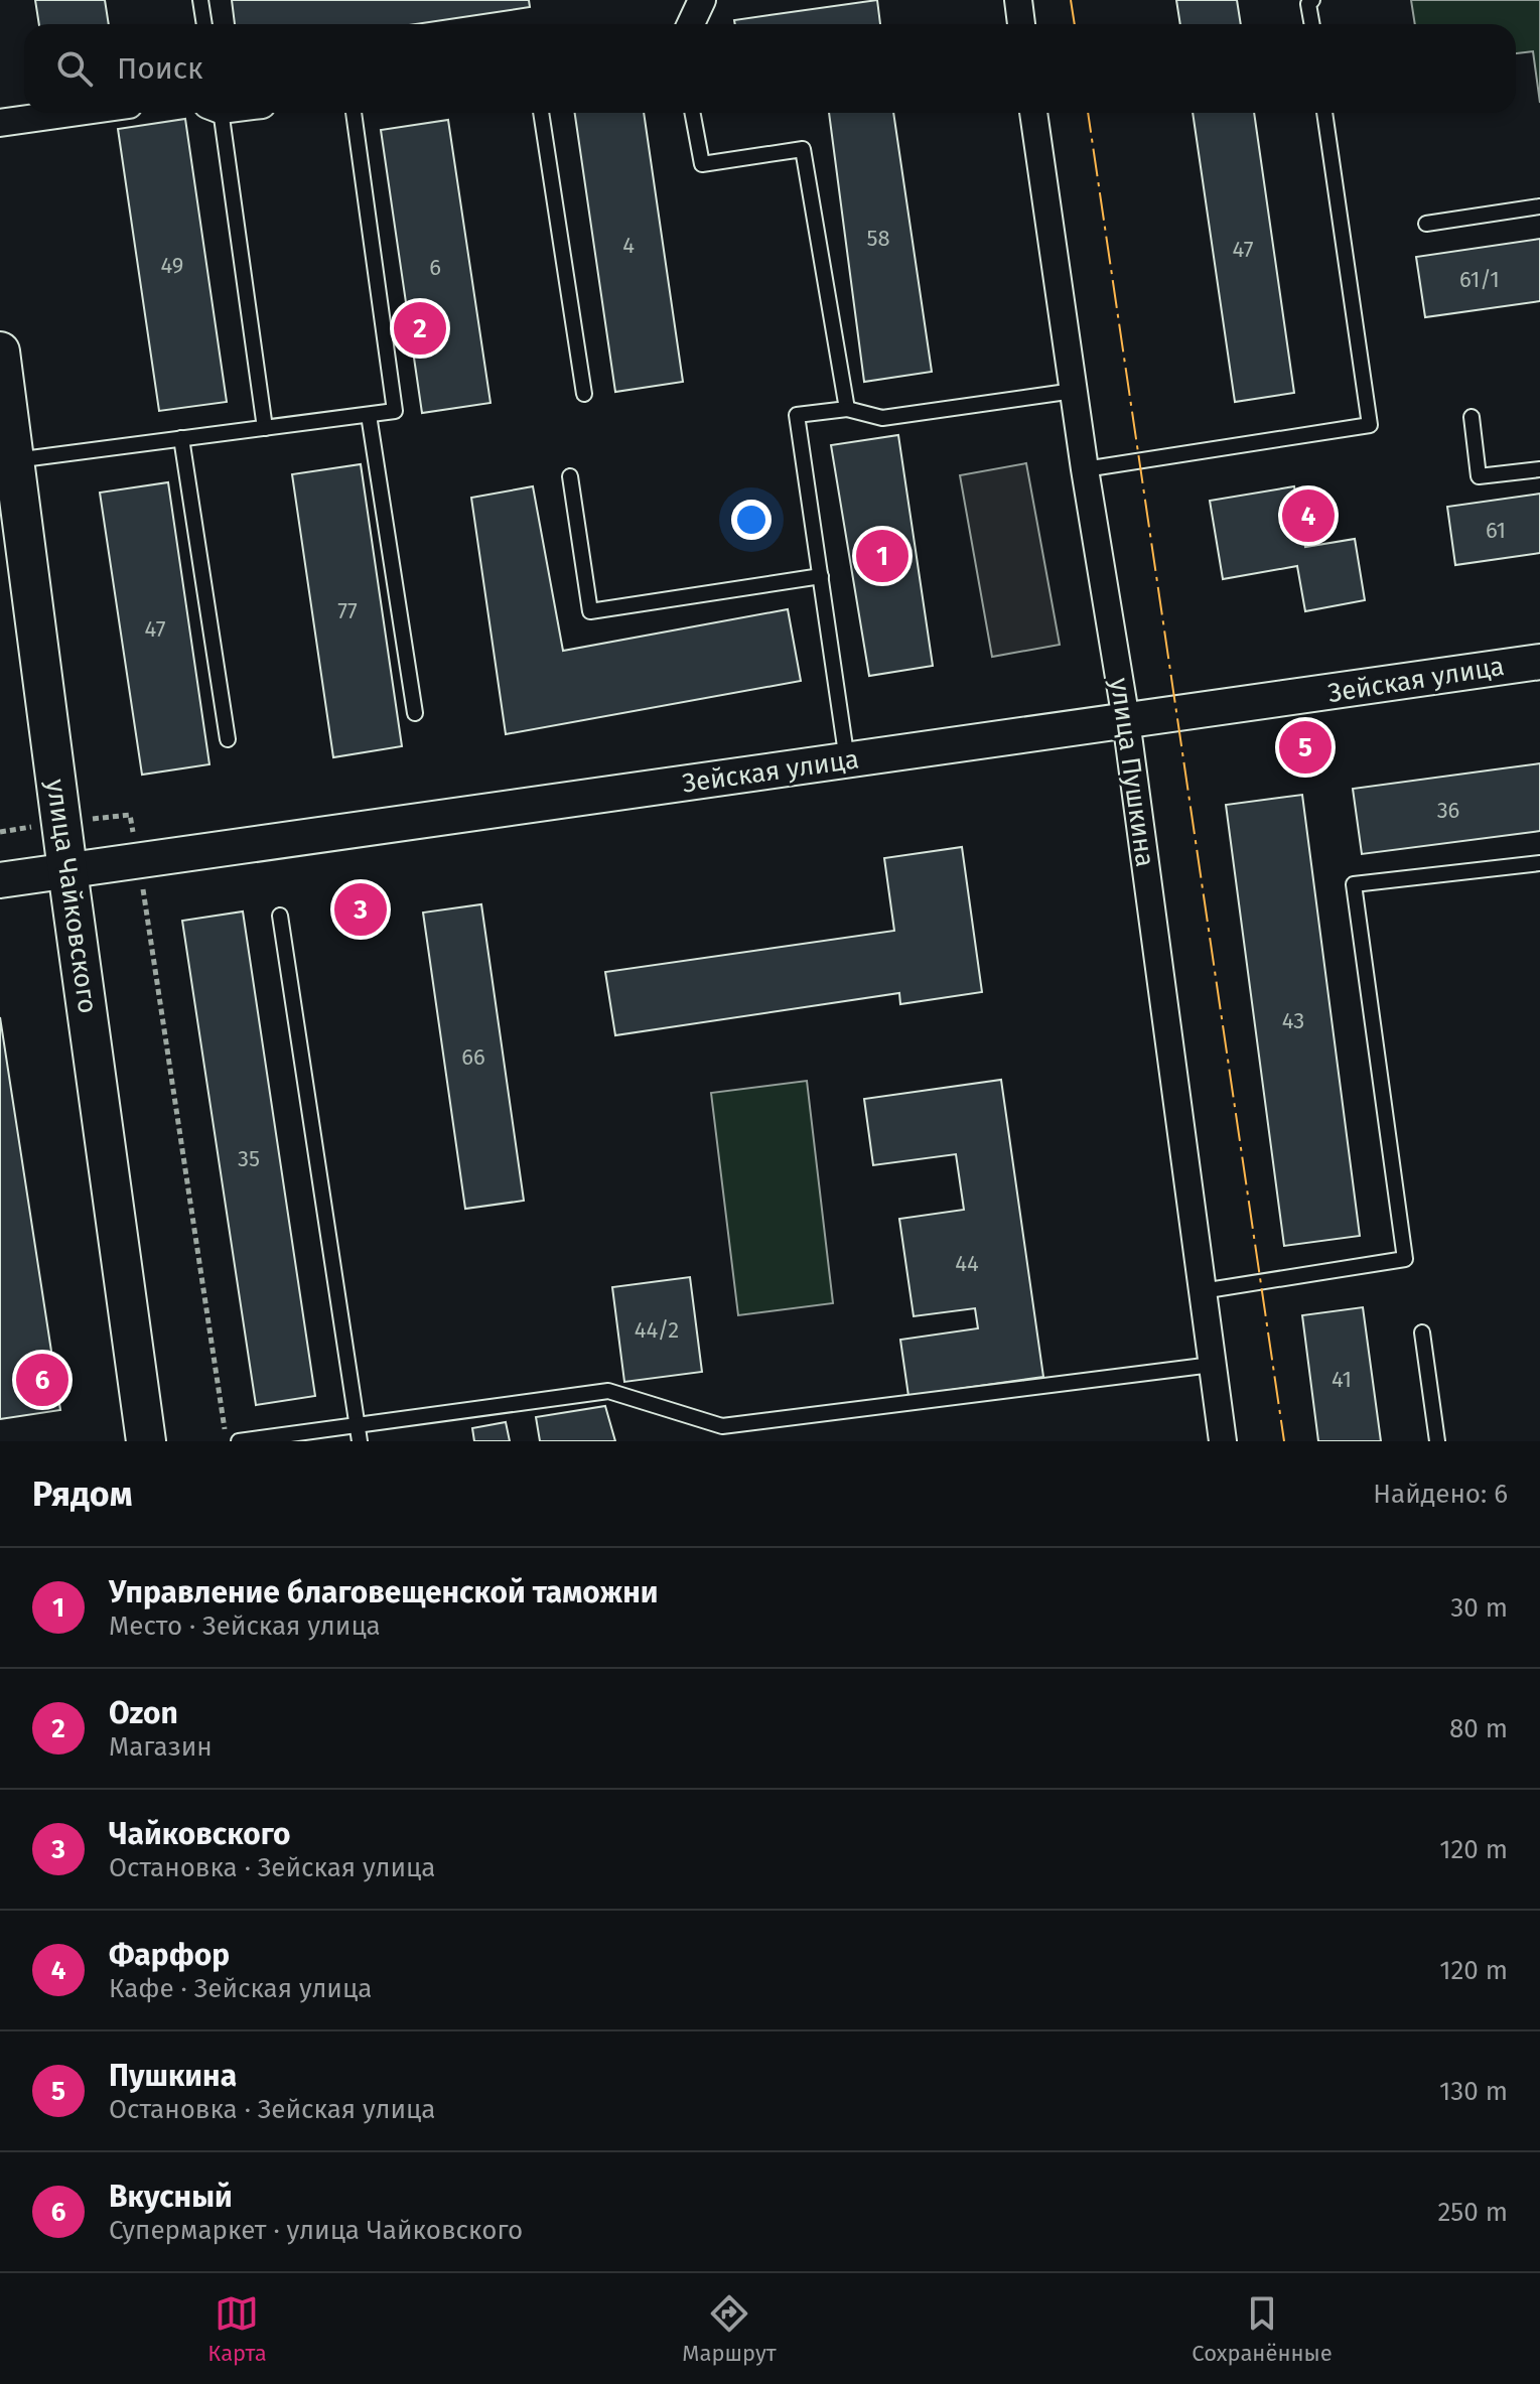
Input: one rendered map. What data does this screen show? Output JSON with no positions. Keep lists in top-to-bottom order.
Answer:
{
  "streets": {
    "main road": ["улица Чайковского"],
    "street": ["Зейская улица", "улица Пушкина"]
  },
  "crossings": [
    ["Зейская улица", "улица Пушкина"],
    ["Зейская улица", "улица Чайковского"]
  ],
  "house_numbers": [
    "58",
    "4",
    "47",
    "49",
    "6",
    "61/1",
    "61",
    "77",
    "47",
    "36",
    "43",
    "66",
    "35",
    "44",
    "44/2",
    "41"
  ],
  "page": {
    "search": "Поиск",
    "pins": [
      "2",
      "4",
      "1",
      "5",
      "3",
      "6"
    ],
    "heading": ["Рядом", "Найдено: 6"],
    "list": [
      {
        "mark": "1",
        "name": "Управление благовещенской таможни",
        "note": "Место · Зейская улица",
        "value": "30 m"
      },
      {
        "mark": "2",
        "name": "Ozon",
        "note": "Магазин",
        "value": "80 m"
      },
      {
        "mark": "3",
        "name": "Чайковского",
        "note": "Остановка · Зейская улица",
        "value": "120 m"
      },
      {
        "mark": "4",
        "name": "Фарфор",
        "note": "Кафе · Зейская улица",
        "value": "120 m"
      },
      {
        "mark": "5",
        "name": "Пушкина",
        "note": "Остановка · Зейская улица",
        "value": "130 m"
      },
      {
        "mark": "6",
        "name": "Вкусный",
        "note": "Супермаркет · улица Чайковского",
        "value": "250 m"
      }
    ],
    "nav": ["Карта", "Маршрут", "Сохранённые"]
  }
}
